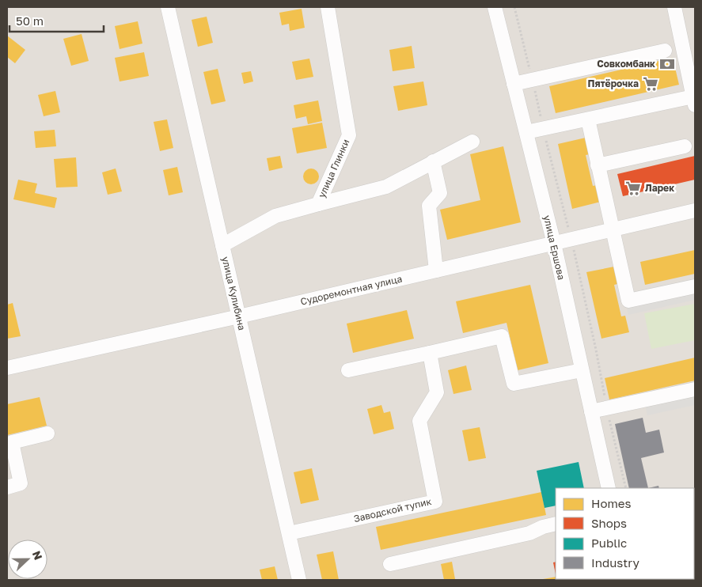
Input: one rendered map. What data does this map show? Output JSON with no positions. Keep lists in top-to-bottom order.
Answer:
{
  "streets": {
    "street": [
      "улица Глинки",
      "улица Ершова",
      "Судоремонтная улица",
      "улица Кулибина",
      "Заводской тупик"
    ]
  },
  "crossings": [
    ["улица Глинки", "улица Кулибина"],
    ["улица Ершова", "Судоремонтная улица"],
    ["Судоремонтная улица", "улица Кулибина"],
    ["улица Кулибина", "Заводской тупик"]
  ],
  "places": {
    "bank": ["Совкомбанк"],
    "supermarket": ["Пятёрочка", "Ларек"]
  },
  "legend": [
    "Homes",
    "Shops",
    "Public",
    "Industry"
  ],
  "scale_bar": "50 m",
  "north": "right"
}
